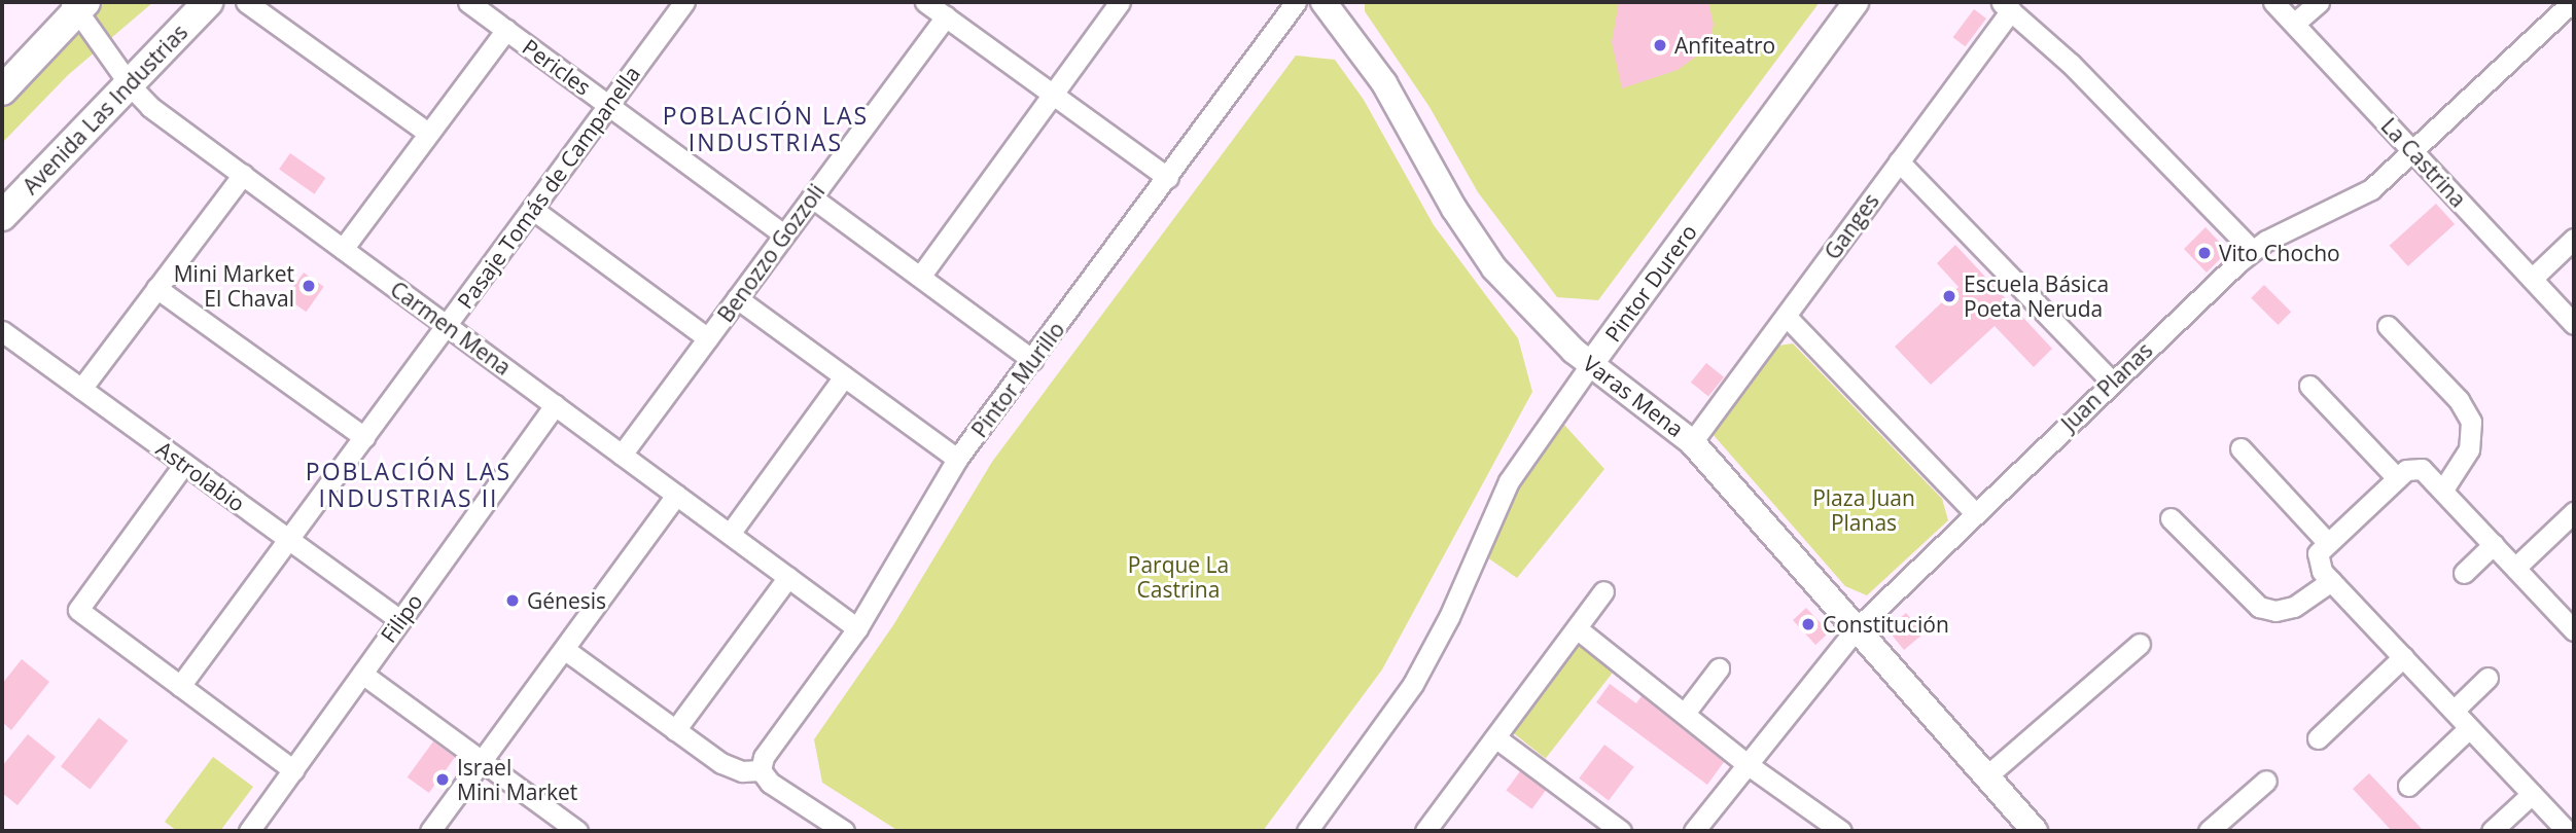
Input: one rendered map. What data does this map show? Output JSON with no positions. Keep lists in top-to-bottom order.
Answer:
{
  "streets": {
    "main road": ["Avenida Las Industrias"],
    "street": [
      "Pericles",
      "La Castrina",
      "Pasaje Tomás de Campanella",
      "Ganges",
      "Benozzo Gozzoli",
      "Pintor Durero",
      "Carmen Mena",
      "Pintor Murillo",
      "Juan Planas",
      "Varas Mena",
      "Astrolabio",
      "Filipo"
    ]
  },
  "crossings": [
    ["Pericles", "Pasaje Tomás de Campanella"],
    ["Pericles", "Benozzo Gozzoli"],
    ["Avenida Las Industrias", "Carmen Mena"],
    ["La Castrina", "Juan Planas"],
    ["Pasaje Tomás de Campanella", "Carmen Mena"],
    ["Pasaje Tomás de Campanella", "Astrolabio"],
    ["Ganges", "Varas Mena"],
    ["Benozzo Gozzoli", "Carmen Mena"],
    ["Pintor Durero", "Varas Mena"],
    ["Carmen Mena", "Pintor Murillo"],
    ["Carmen Mena", "Filipo"],
    ["Juan Planas", "Varas Mena"],
    ["Astrolabio", "Filipo"]
  ],
  "districts": ["POBLACIÓN LAS INDUSTRIAS", "POBLACIÓN LAS INDUSTRIAS II"],
  "parks": ["Plaza Juan Planas", "Parque La Castrina"],
  "places": [
    "Anfiteatro",
    "Vito Chocho",
    "Mini Market El Chaval",
    "Escuela Básica Poeta Neruda",
    "Génesis",
    "Constitución",
    "Israel Mini Market"
  ]
}
